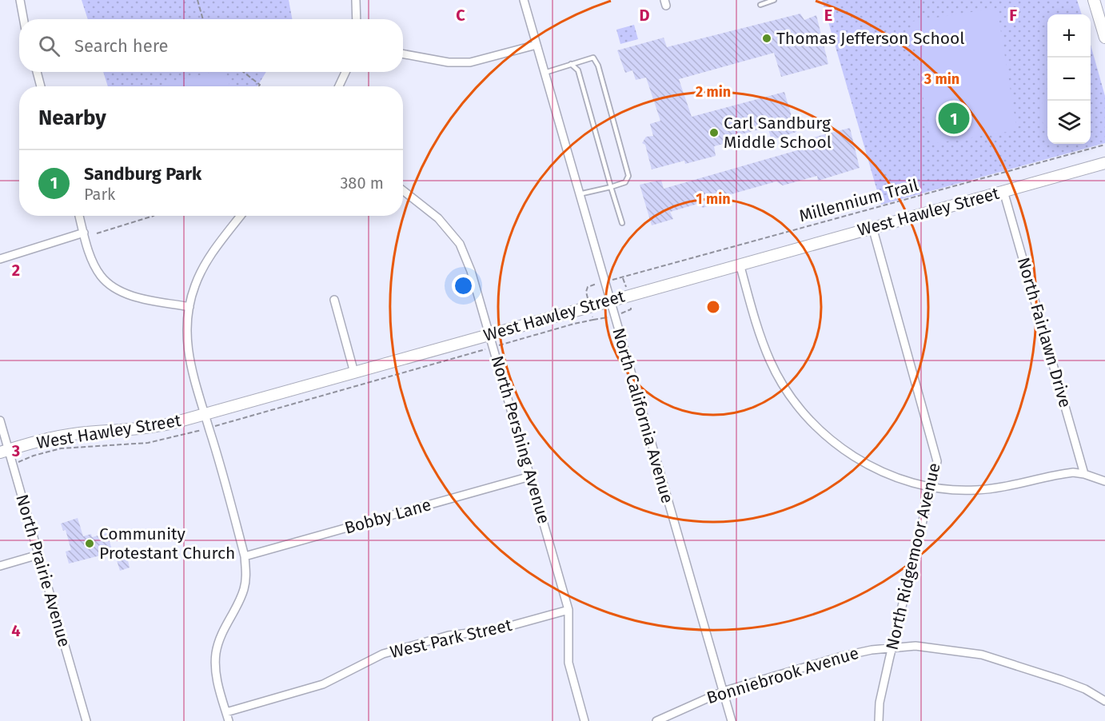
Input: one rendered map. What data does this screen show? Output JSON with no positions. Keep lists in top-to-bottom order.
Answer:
{
  "streets": {
    "street": [
      "West Hawley Street",
      "North Fairlawn Drive",
      "North California Avenue",
      "North Pershing Avenue",
      "Bobby Lane",
      "North Ridgemoor Avenue",
      "North Prairie Avenue",
      "West Park Street",
      "Bonniebrook Avenue"
    ],
    "path": ["Millennium Trail"]
  },
  "crossings": [
    ["West Hawley Street", "North Fairlawn Drive"],
    ["West Hawley Street", "North California Avenue"],
    ["West Hawley Street", "North Pershing Avenue"],
    ["West Hawley Street", "North Ridgemoor Avenue"],
    ["West Hawley Street", "North Prairie Avenue"],
    ["North California Avenue", "Bonniebrook Avenue"],
    ["North Pershing Avenue", "Bobby Lane"],
    ["North Pershing Avenue", "West Park Street"],
    ["North Ridgemoor Avenue", "Bonniebrook Avenue"]
  ],
  "places": ["Thomas Jefferson School", "Carl Sandburg Middle School", "Community Protestant Church"],
  "page": {
    "map_buttons": ["+", "−"],
    "search": "Search here",
    "heading": "Nearby",
    "pins": "1",
    "list": [
      {
        "mark": "1",
        "name": "Sandburg Park",
        "note": "Park",
        "value": "380 m"
      }
    ]
  },
  "grid": {
    "columns": [
      "C",
      "D",
      "E",
      "F"
    ],
    "rows": ["2", "3", "4"]
  },
  "rings": ["3 min", "2 min", "1 min"]
}
